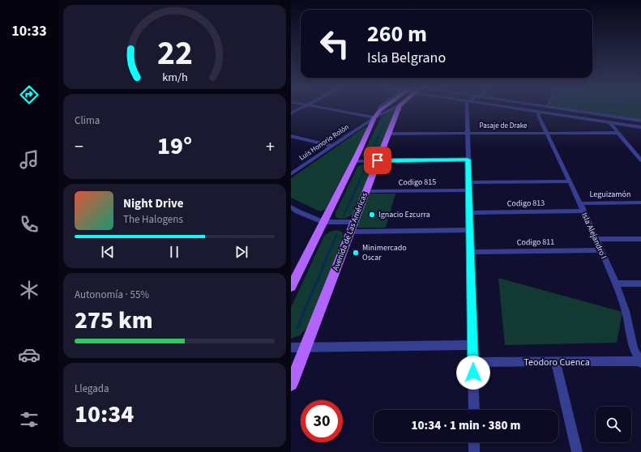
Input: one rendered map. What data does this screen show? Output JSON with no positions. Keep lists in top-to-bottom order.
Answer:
{
  "streets": {
    "main road": ["Avenida de Las Américas"],
    "street": [
      "Pasaje de Drake",
      "Luis Honorio Rolón",
      "Codigo 815",
      "Leguizamón",
      "Codigo 813",
      "Isla Alejandro I",
      "Codigo 811",
      "Teodoro Cuenca"
    ]
  },
  "crossings": [
    ["Pasaje de Drake", "Avenida de Las Américas"],
    ["Pasaje de Drake", "Isla Alejandro I"],
    ["Codigo 815", "Avenida de Las Américas"],
    ["Leguizamón", "Isla Alejandro I"],
    ["Codigo 813", "Isla Alejandro I"],
    ["Isla Alejandro I", "Codigo 811"],
    ["Isla Alejandro I", "Teodoro Cuenca"]
  ],
  "places": ["Ignacio Ezcurra", "Minimercado Oscar"],
  "page": {
    "tabs": "10:33",
    "turn": ["260 m", "Isla Belgrano"],
    "tile": [
      "Clima",
      ["Autonomía · 55%", "275 km"],
      ["Llegada", "10:34"]
    ],
    "heat": ["−", "19°", "+"],
    "song": ["Night Drive", "The Halogens"],
    "limit": "30",
    "trip": "10:34 · 1 min · 380 m",
    "gauge": ["22", "km/h"]
  }
}
